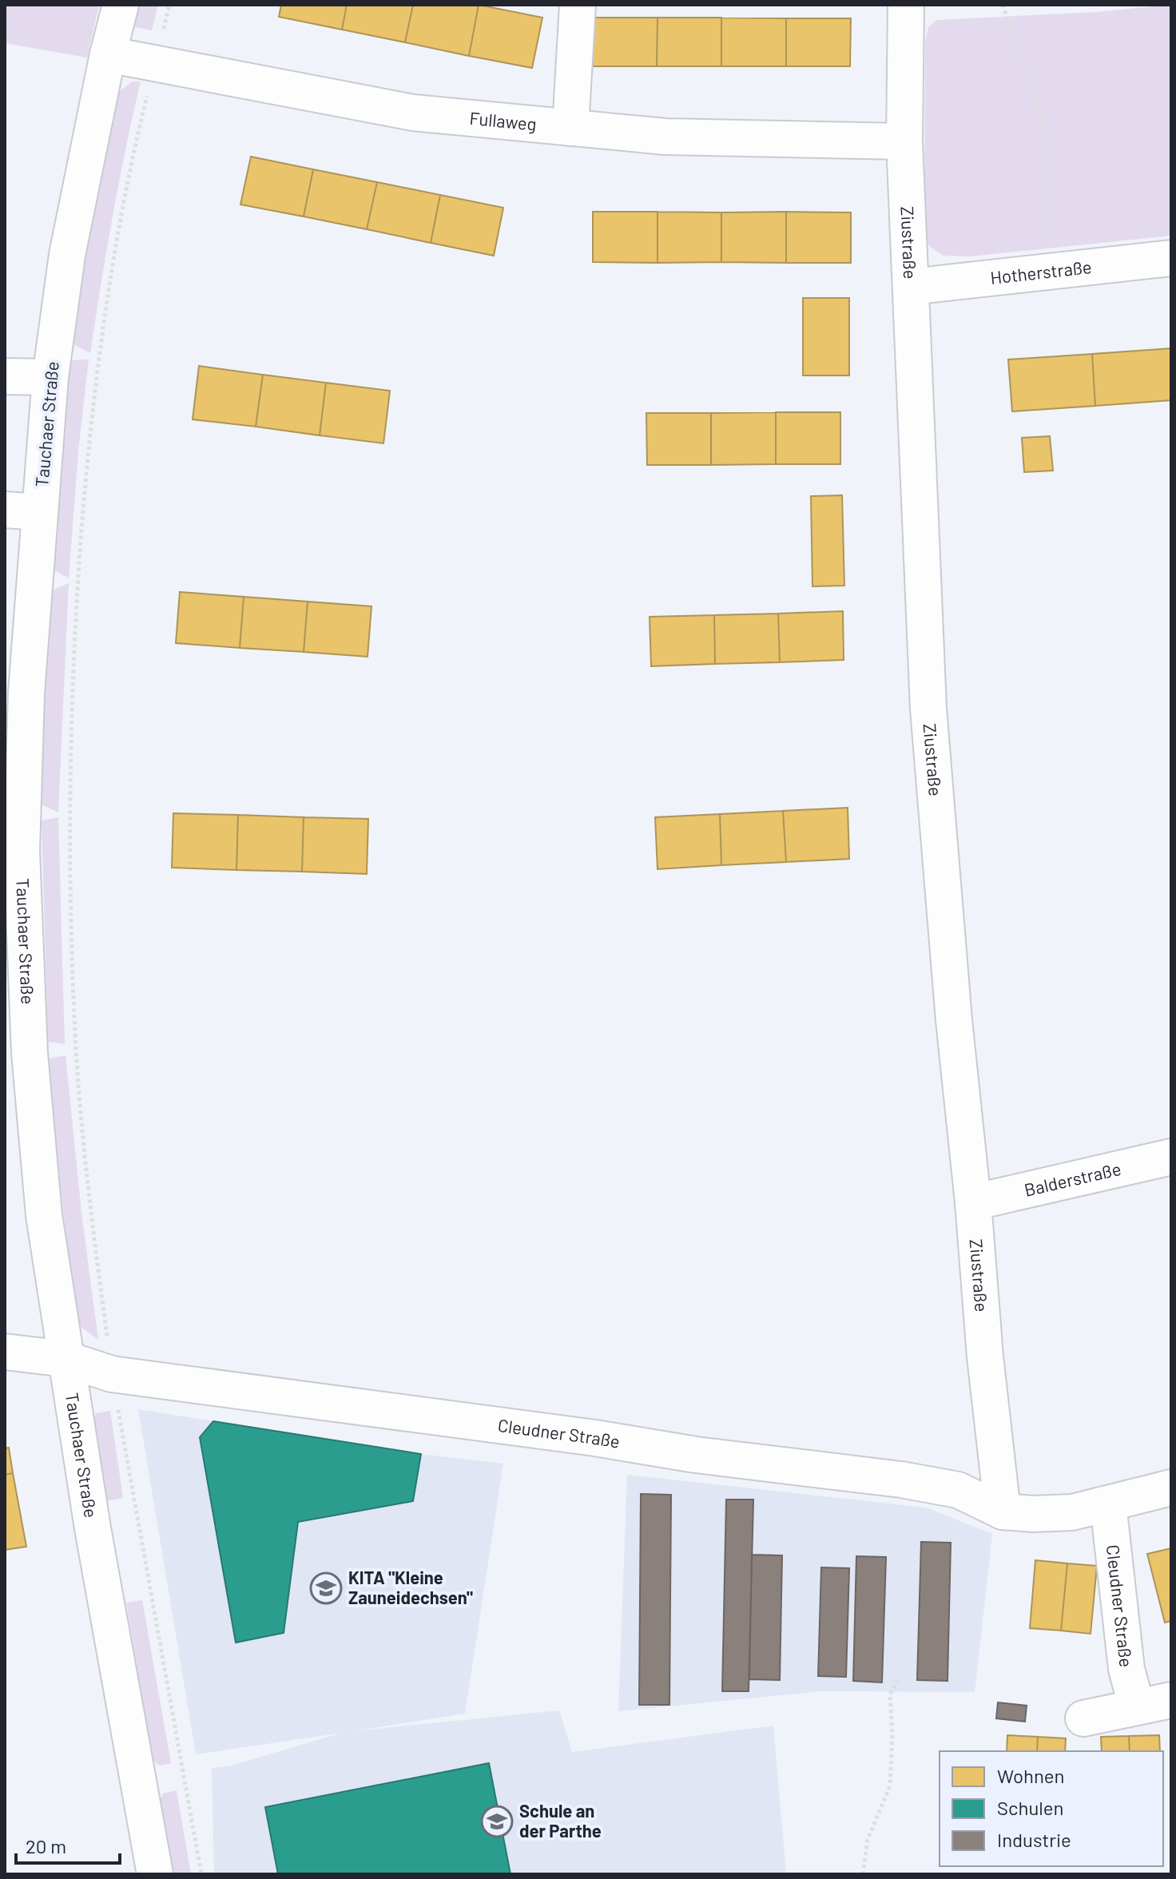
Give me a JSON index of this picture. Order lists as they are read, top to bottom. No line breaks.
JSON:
{"streets":{"street":["Fullaweg","Ziustraße","Hotherstraße","Tauchaer Straße","Balderstraße","Cleudner Straße"]},"crossings":[["Fullaweg","Ziustraße"],["Fullaweg","Tauchaer Straße"],["Ziustraße","Hotherstraße"],["Ziustraße","Balderstraße"],["Ziustraße","Cleudner Straße"],["Tauchaer Straße","Cleudner Straße"]],"places":{"school or university":["KITA \"Kleine Zauneidechsen\"","Schule an der Parthe"]},"legend":["Wohnen","Schulen","Industrie"],"scale_bar":"20 m"}
